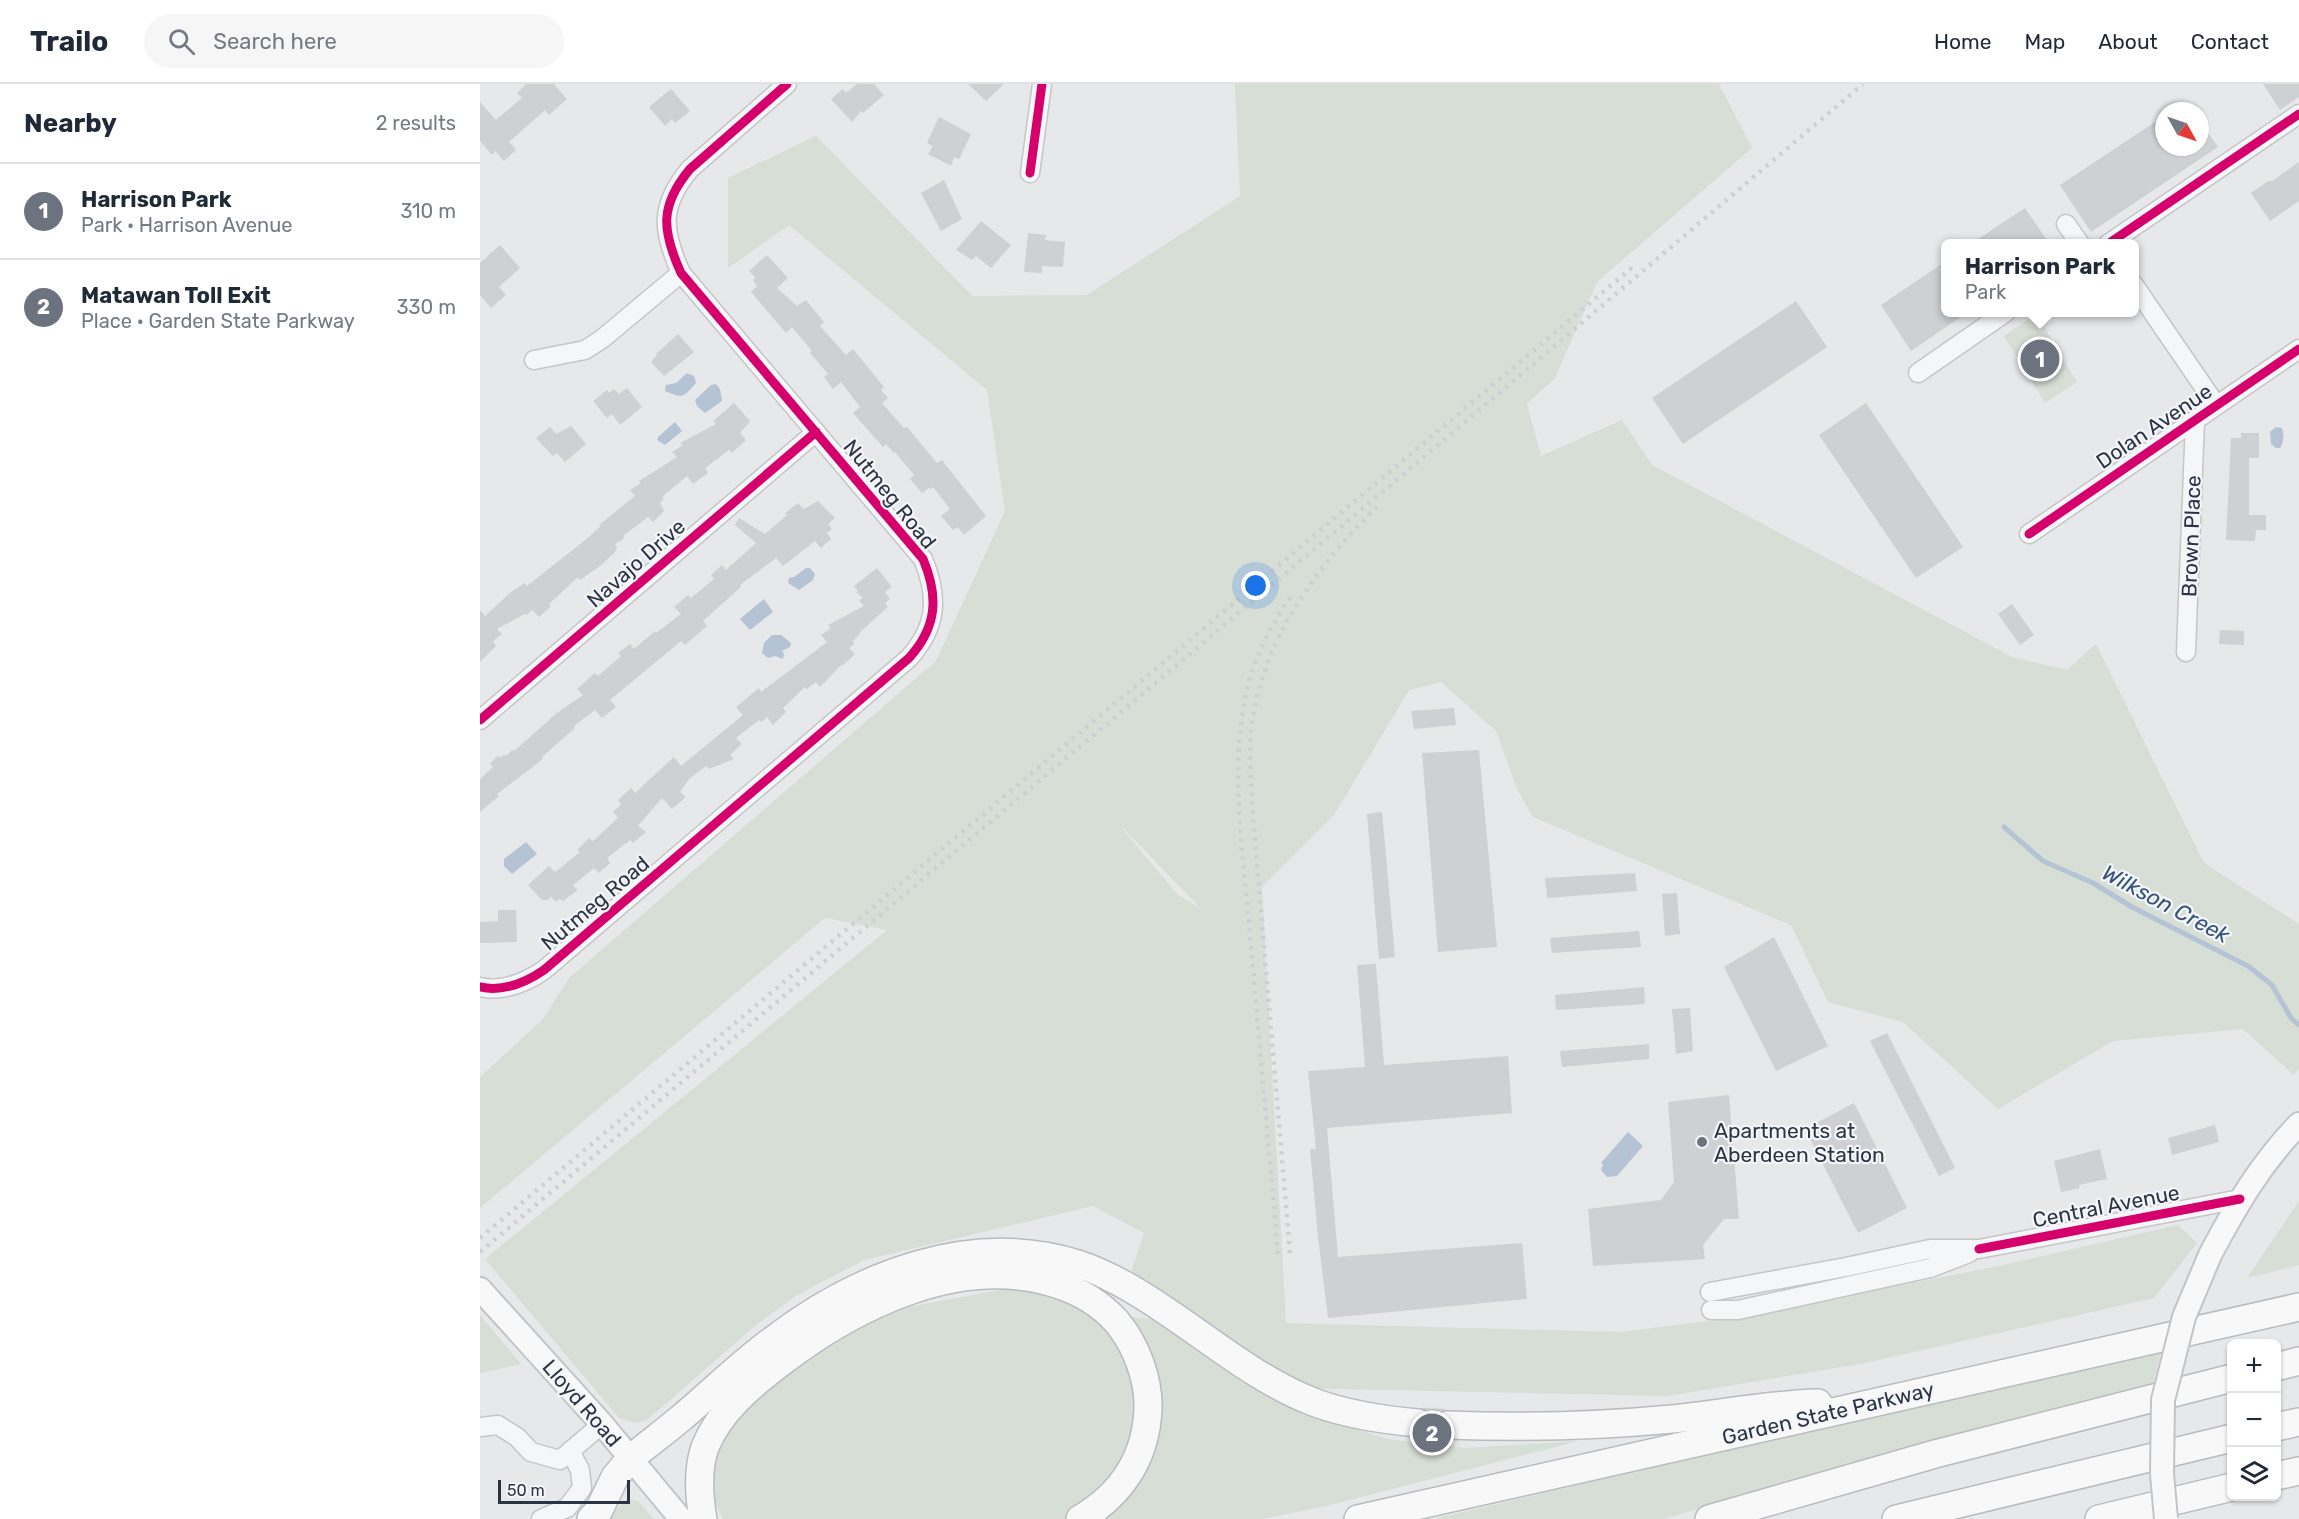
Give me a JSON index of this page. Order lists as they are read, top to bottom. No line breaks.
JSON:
{"streets":{"highway":["Garden State Parkway"],"main road":["Lloyd Road"],"street":["Dolan Avenue","Nutmeg Road","Brown Place","Navajo Drive","Central Avenue"]},"crossings":[["Dolan Avenue","Brown Place"],["Nutmeg Road","Navajo Drive"]],"water":["Wilkson Creek"],"places":["Apartments at Aberdeen Station"],"scale_bar":"50 m","north":"bottom right","page":{"header":"Trailo","search":"Search here","nav":["Home","Map","About","Contact"],"heading":["Nearby","2 results"],"list":[{"mark":"1","name":"Harrison Park","note":"Park · Harrison Avenue","value":"310 m"},{"mark":"2","name":"Matawan Toll Exit","note":"Place · Garden State Parkway","value":"330 m"}],"popup":["Harrison Park","Park"],"pins":["1","2"],"map_buttons":["+","−"],"scale":"50 m"}}
